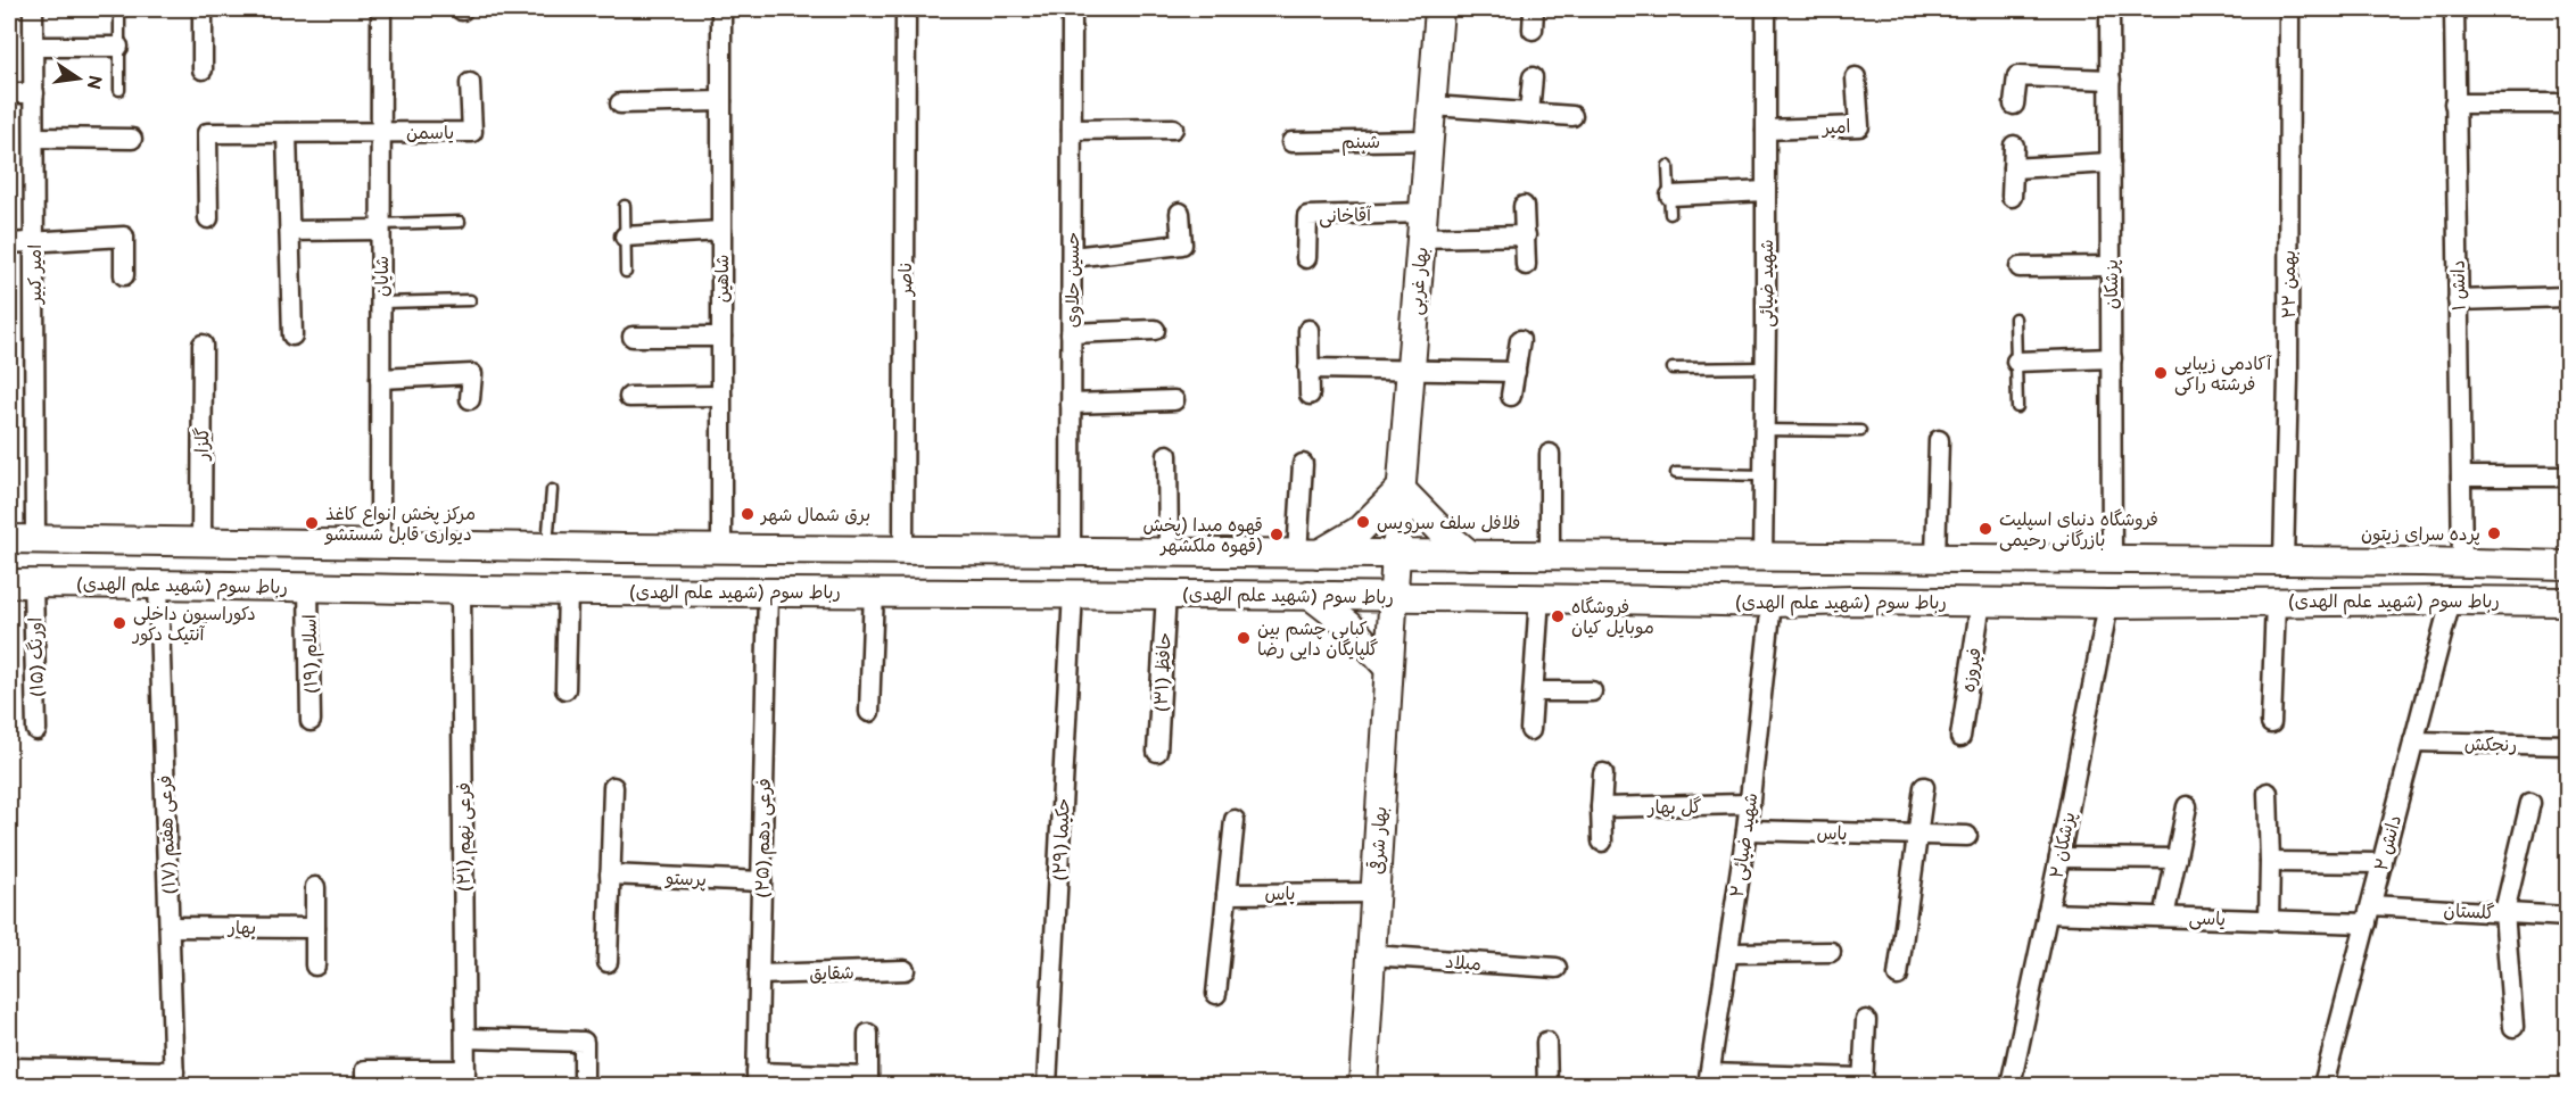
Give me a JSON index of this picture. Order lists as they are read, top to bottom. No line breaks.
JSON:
{"streets":{"main road":["بهار غربی","رباط سوم (شهید علم الهدی)","بهار شرقی"],"street":["امیر","یاسمن","شبنم","آقاخانی","امیر کبیر","شایان","شاهین","ناصر","حسین حلاوی","شهید ضیائی","پزشکان","۲۲ بهمن","دانش ۱","گلزار","اسلام (۱۹)","اورنگ (۱۵)","فیروزه","حافظ (۳۱)","رنجکش","گل بهار","یاس","فرعی هفتم (۱۷)","فرعی نهم (۲۱)","فرعی دهم (۲۵)","حکیما (۲۹)","دانش ۲","شهید ضیائی ۲","پزشکان ۲","پرستو","گلستان","یاسی","بهار","میلاد","شقایق"]},"crossings":[["امیر","شهید ضیائی"],["یاسمن","شایان"],["شبنم","بهار غربی"],["آقاخانی","بهار غربی"],["امیر کبیر","رباط سوم (شهید علم الهدی)"],["شایان","رباط سوم (شهید علم الهدی)"],["شاهین","رباط سوم (شهید علم الهدی)"],["ناصر","رباط سوم (شهید علم الهدی)"],["حسین حلاوی","رباط سوم (شهید علم الهدی)"],["بهار غربی","رباط سوم (شهید علم الهدی)"],["بهار غربی","بهار شرقی"],["شهید ضیائی","رباط سوم (شهید علم الهدی)"],["پزشکان","رباط سوم (شهید علم الهدی)"],["۲۲ بهمن","رباط سوم (شهید علم الهدی)"],["دانش ۱","رباط سوم (شهید علم الهدی)"],["گلزار","رباط سوم (شهید علم الهدی)"],["رباط سوم (شهید علم الهدی)","اسلام (۱۹)"],["رباط سوم (شهید علم الهدی)","اورنگ (۱۵)"],["رباط سوم (شهید علم الهدی)","فیروزه"],["رباط سوم (شهید علم الهدی)","حافظ (۳۱)"],["رباط سوم (شهید علم الهدی)","فرعی هفتم (۱۷)"],["رباط سوم (شهید علم الهدی)","فرعی نهم (۲۱)"],["رباط سوم (شهید علم الهدی)","فرعی دهم (۲۵)"],["رباط سوم (شهید علم الهدی)","حکیما (۲۹)"],["رباط سوم (شهید علم الهدی)","بهار شرقی"],["رباط سوم (شهید علم الهدی)","دانش ۲"],["رباط سوم (شهید علم الهدی)","شهید ضیائی ۲"],["رباط سوم (شهید علم الهدی)","پزشکان ۲"],["رنجکش","دانش ۲"],["گل بهار","شهید ضیائی ۲"],["یاس","بهار شرقی"],["یاس","شهید ضیائی ۲"],["فرعی هفتم (۱۷)","بهار"],["فرعی دهم (۲۵)","پرستو"],["فرعی دهم (۲۵)","شقایق"],["بهار شرقی","میلاد"],["دانش ۲","گلستان"],["دانش ۲","یاسی"],["پزشکان ۲","یاسی"],["گلستان","یاسی"]],"places":["آکادمی زیبایی فرشته راکی","برق شمال شهر","فلافل سلف سرویس","مرکز پخش انواع کاغذ دیواری قابل شستشو","فروشگاه دنیای اسپلیت بازرگانی رحیمی","پرده سرای زیتون","قهوه مبدا (پخش قهوه ملکشهر)","فروشگاه موبایل کیان","دکوراسیون داخلی آنتیک دکور","کبابی چشم بین گلپایگان دایی رضا"],"north":"right"}
